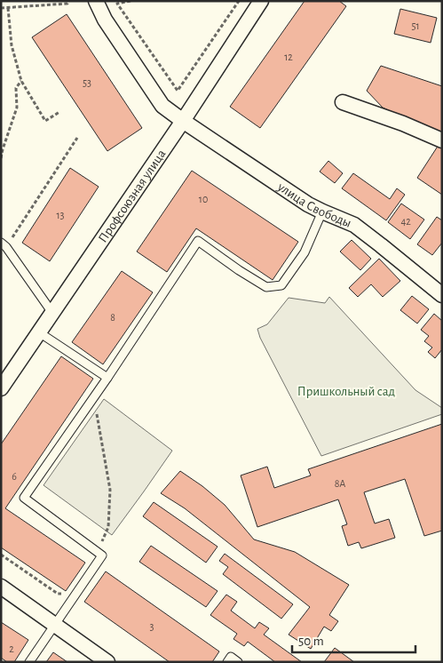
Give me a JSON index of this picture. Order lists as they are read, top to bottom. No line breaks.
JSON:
{"streets":{"street":["Профсоюзная улица","улица Свободы"]},"crossings":[["Профсоюзная улица","улица Свободы"]],"parks":["Пришкольный сад"],"house_numbers":["51","12","53","10","13","42","8","6","8А","3","2"],"scale_bar":"50 m"}
